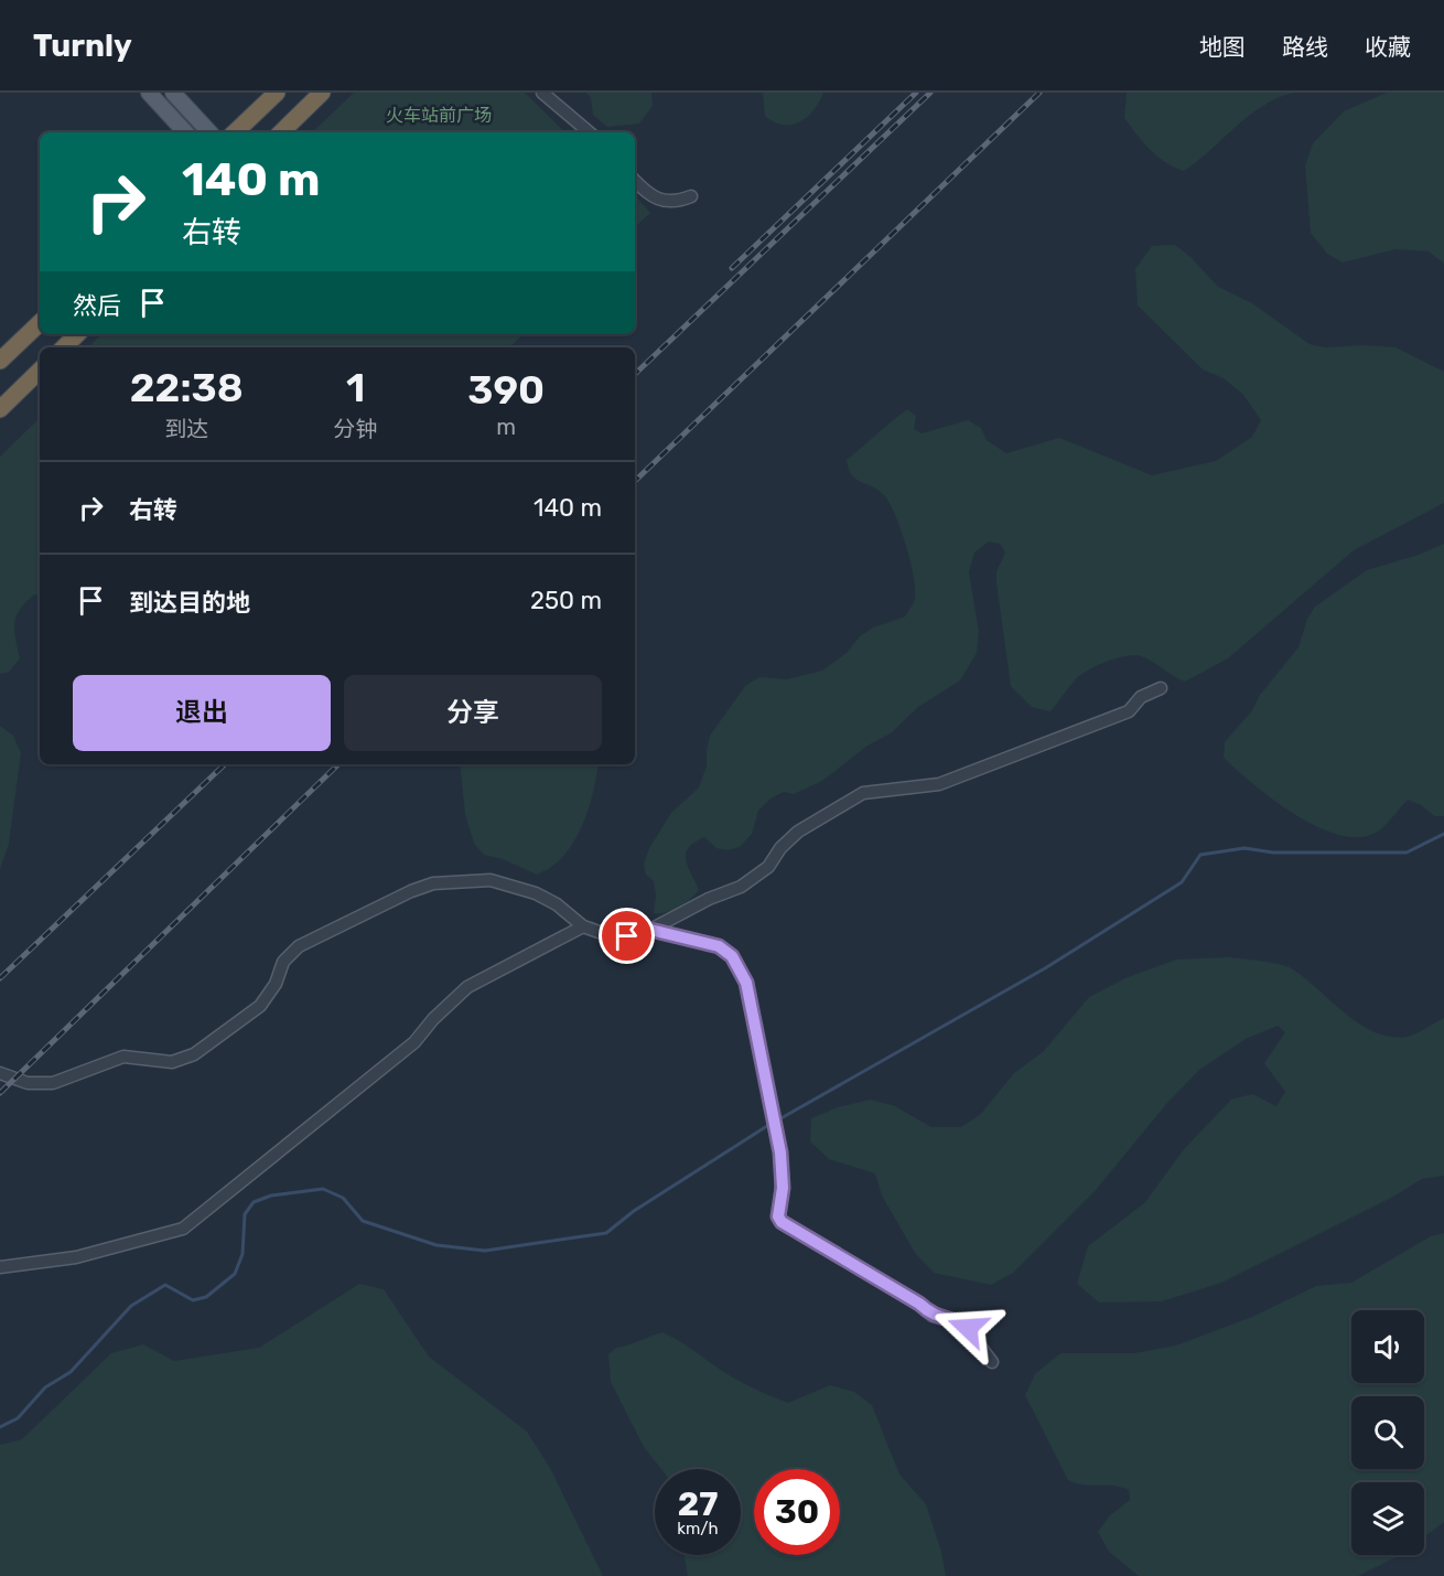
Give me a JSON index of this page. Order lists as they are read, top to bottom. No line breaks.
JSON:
{"parks":["火车站前广场"],"page":{"header":"Turnly","nav":["地图","路线","收藏"],"turn":["140 m","右转"],"then":"然后","eta":["22:38","到达","1","分钟","390","m"],"list":[{"name":"右转","value":"140 m"},{"name":"到达目的地","value":"250 m"}],"buttons":["退出","分享"],"speed":"27 km/h","limit":"30"}}
